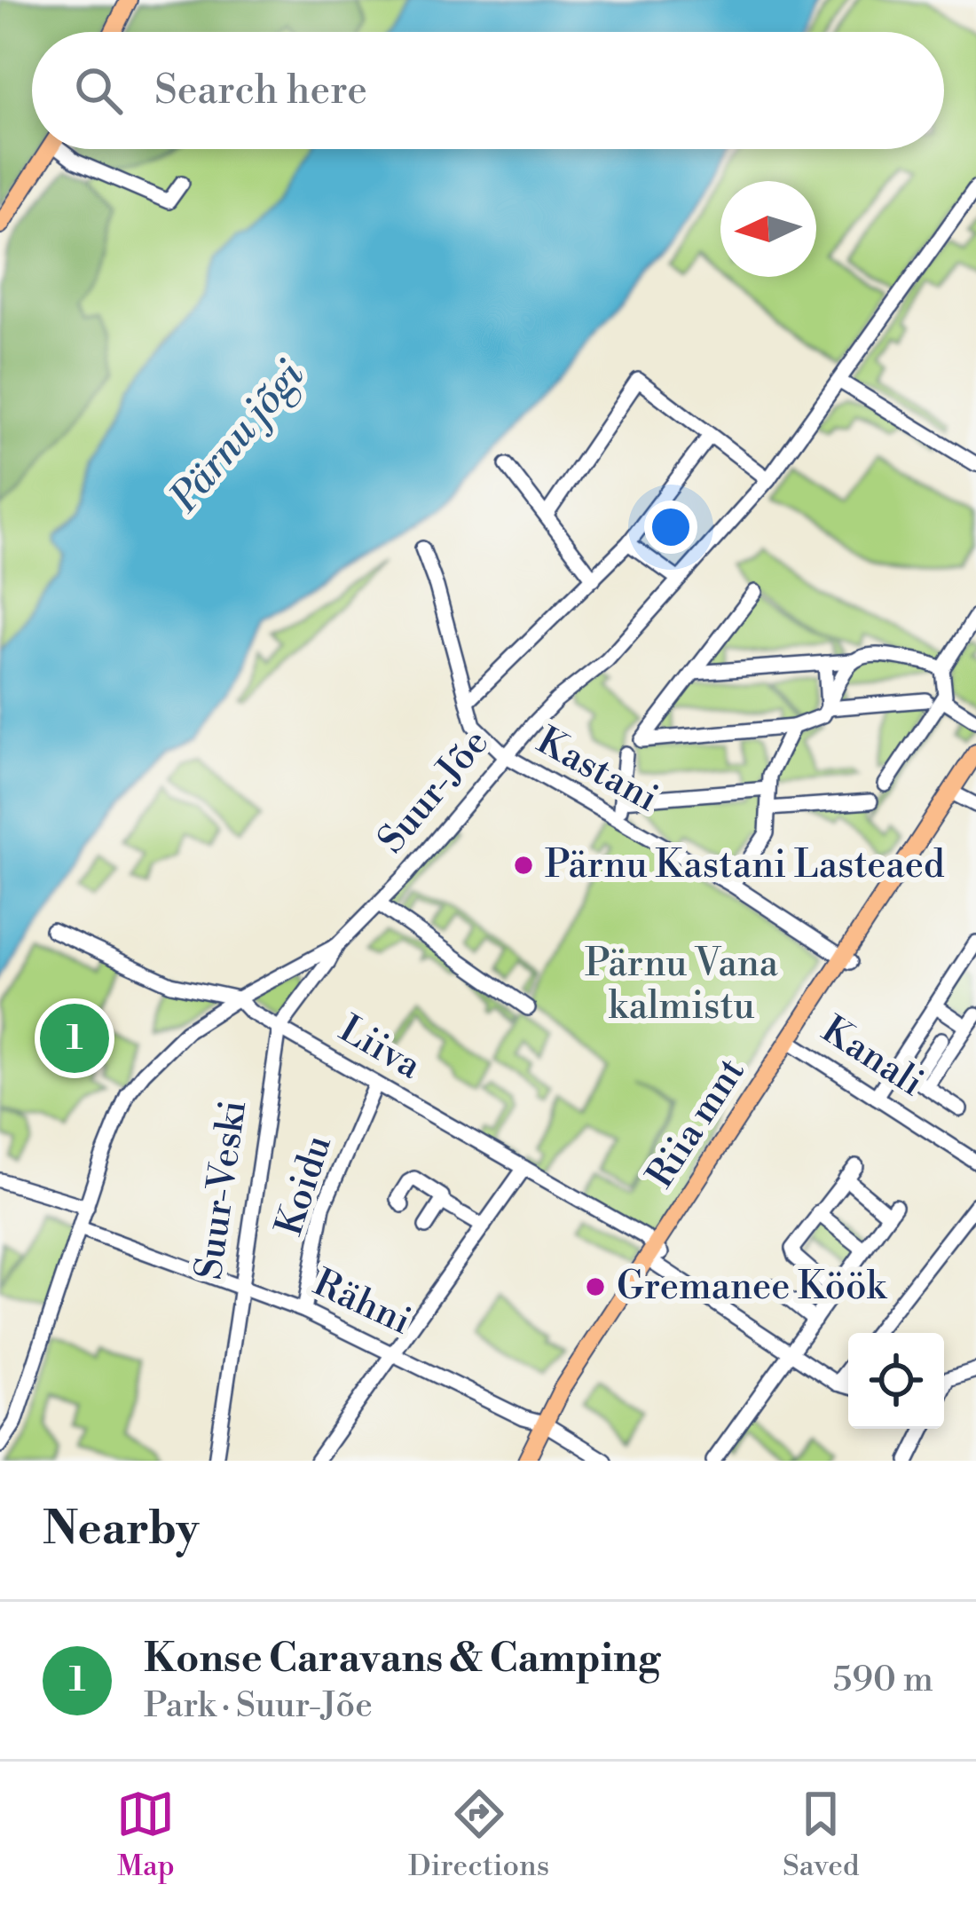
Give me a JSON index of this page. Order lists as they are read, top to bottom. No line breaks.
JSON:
{"streets":{"main road":["Riia mnt"],"street":["Kastani","Suur-Jõe","Liiva","Kanali","Koidu","Suur-Veski","Rähni"]},"crossings":[["Kastani","Suur-Jõe"],["Kastani","Riia mnt"],["Suur-Jõe","Liiva"],["Suur-Jõe","Suur-Veski"],["Suur-Jõe","Rähni"],["Liiva","Riia mnt"],["Liiva","Koidu"],["Liiva","Suur-Veski"],["Kanali","Riia mnt"],["Riia mnt","Rähni"],["Koidu","Rähni"],["Suur-Veski","Rähni"]],"water":["Pärnu jõgi"],"parks":["Pärnu Vana kalmistu"],"places":["Pärnu Kastani Lasteaed","Gremanee Köök"],"north":"left","page":{"search":"Search here","pins":"1","heading":"Nearby","list":[{"mark":"1","name":"Konse Caravans & Camping","note":"Park · Suur-Jõe","value":"590 m"}],"nav":["Map","Directions","Saved"]}}
